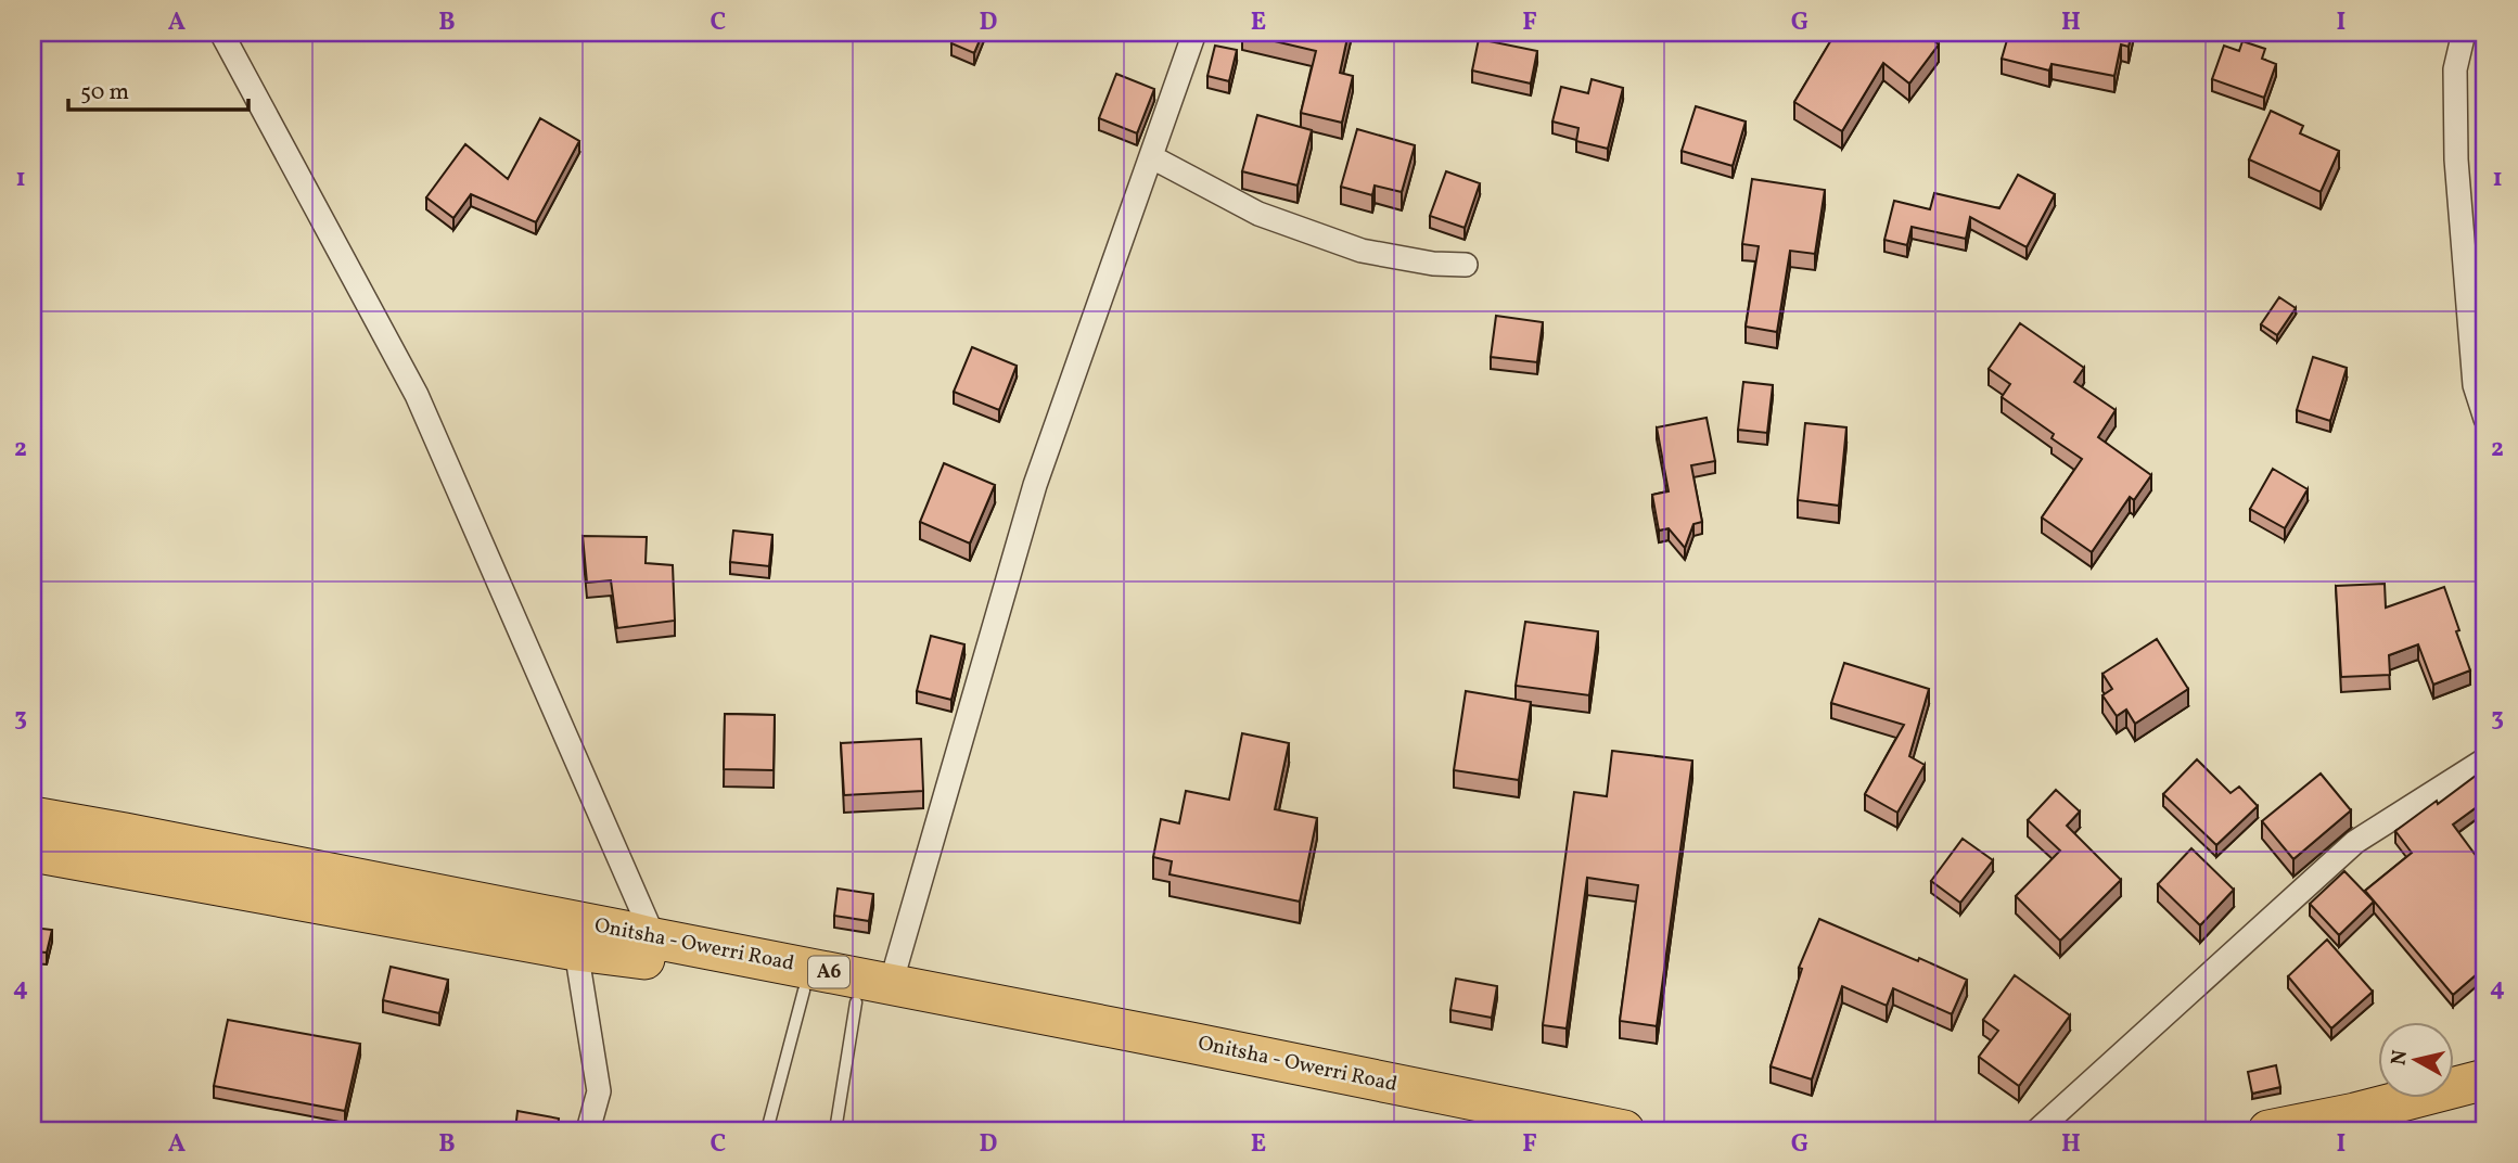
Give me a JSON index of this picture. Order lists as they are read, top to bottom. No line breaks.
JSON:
{"streets":{"highway":["Onitsha - Owerri Road","A6"]},"scale_bar":"50 m","north":"left","grid":{"columns":["A","B","C","D","E","F","G","H","I"],"rows":["1","2","3","4"]}}
